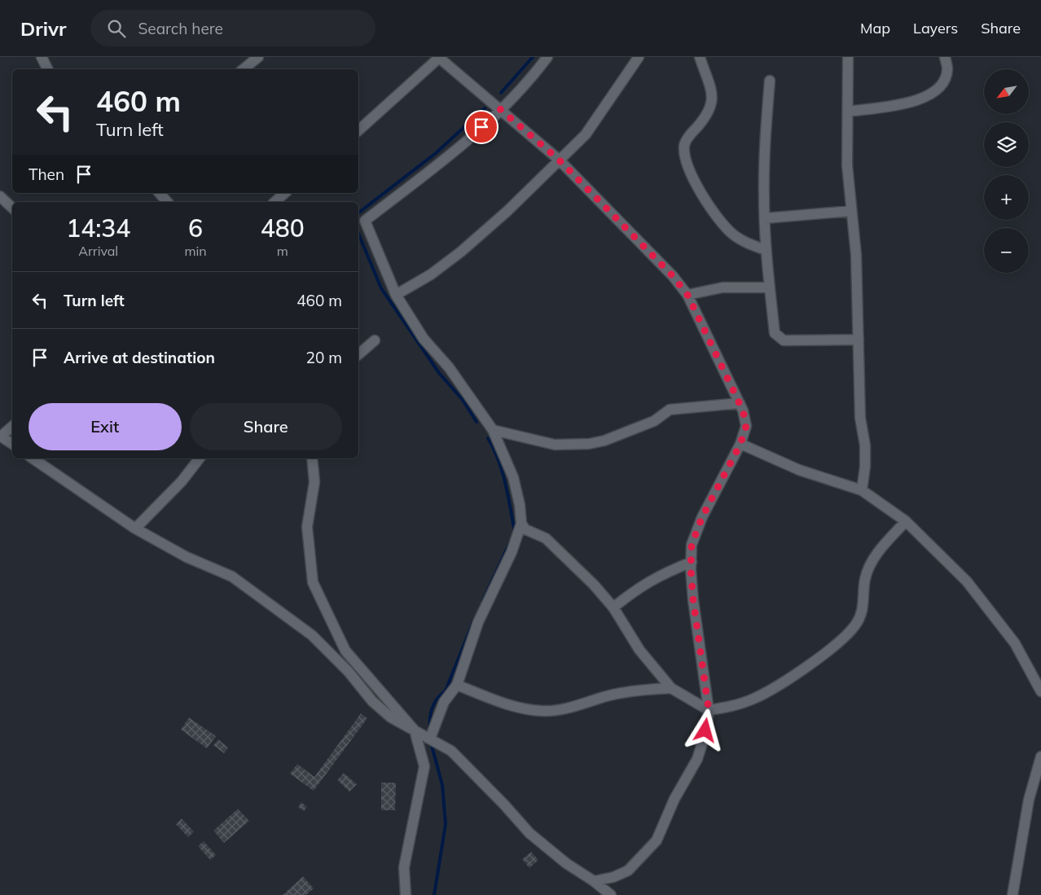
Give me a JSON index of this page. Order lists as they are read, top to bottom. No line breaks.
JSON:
{"north":"bottom left","page":{"header":"Drivr","search":"Search here","nav":["Map","Layers","Share"],"map_buttons":["+","−"],"turn":["460 m","Turn left"],"then":"Then","eta":["14:34","Arrival","6","min","480","m"],"list":[{"name":"Turn left","value":"460 m"},{"name":"Arrive at destination","value":"20 m"}],"buttons":["Exit","Share"]}}
